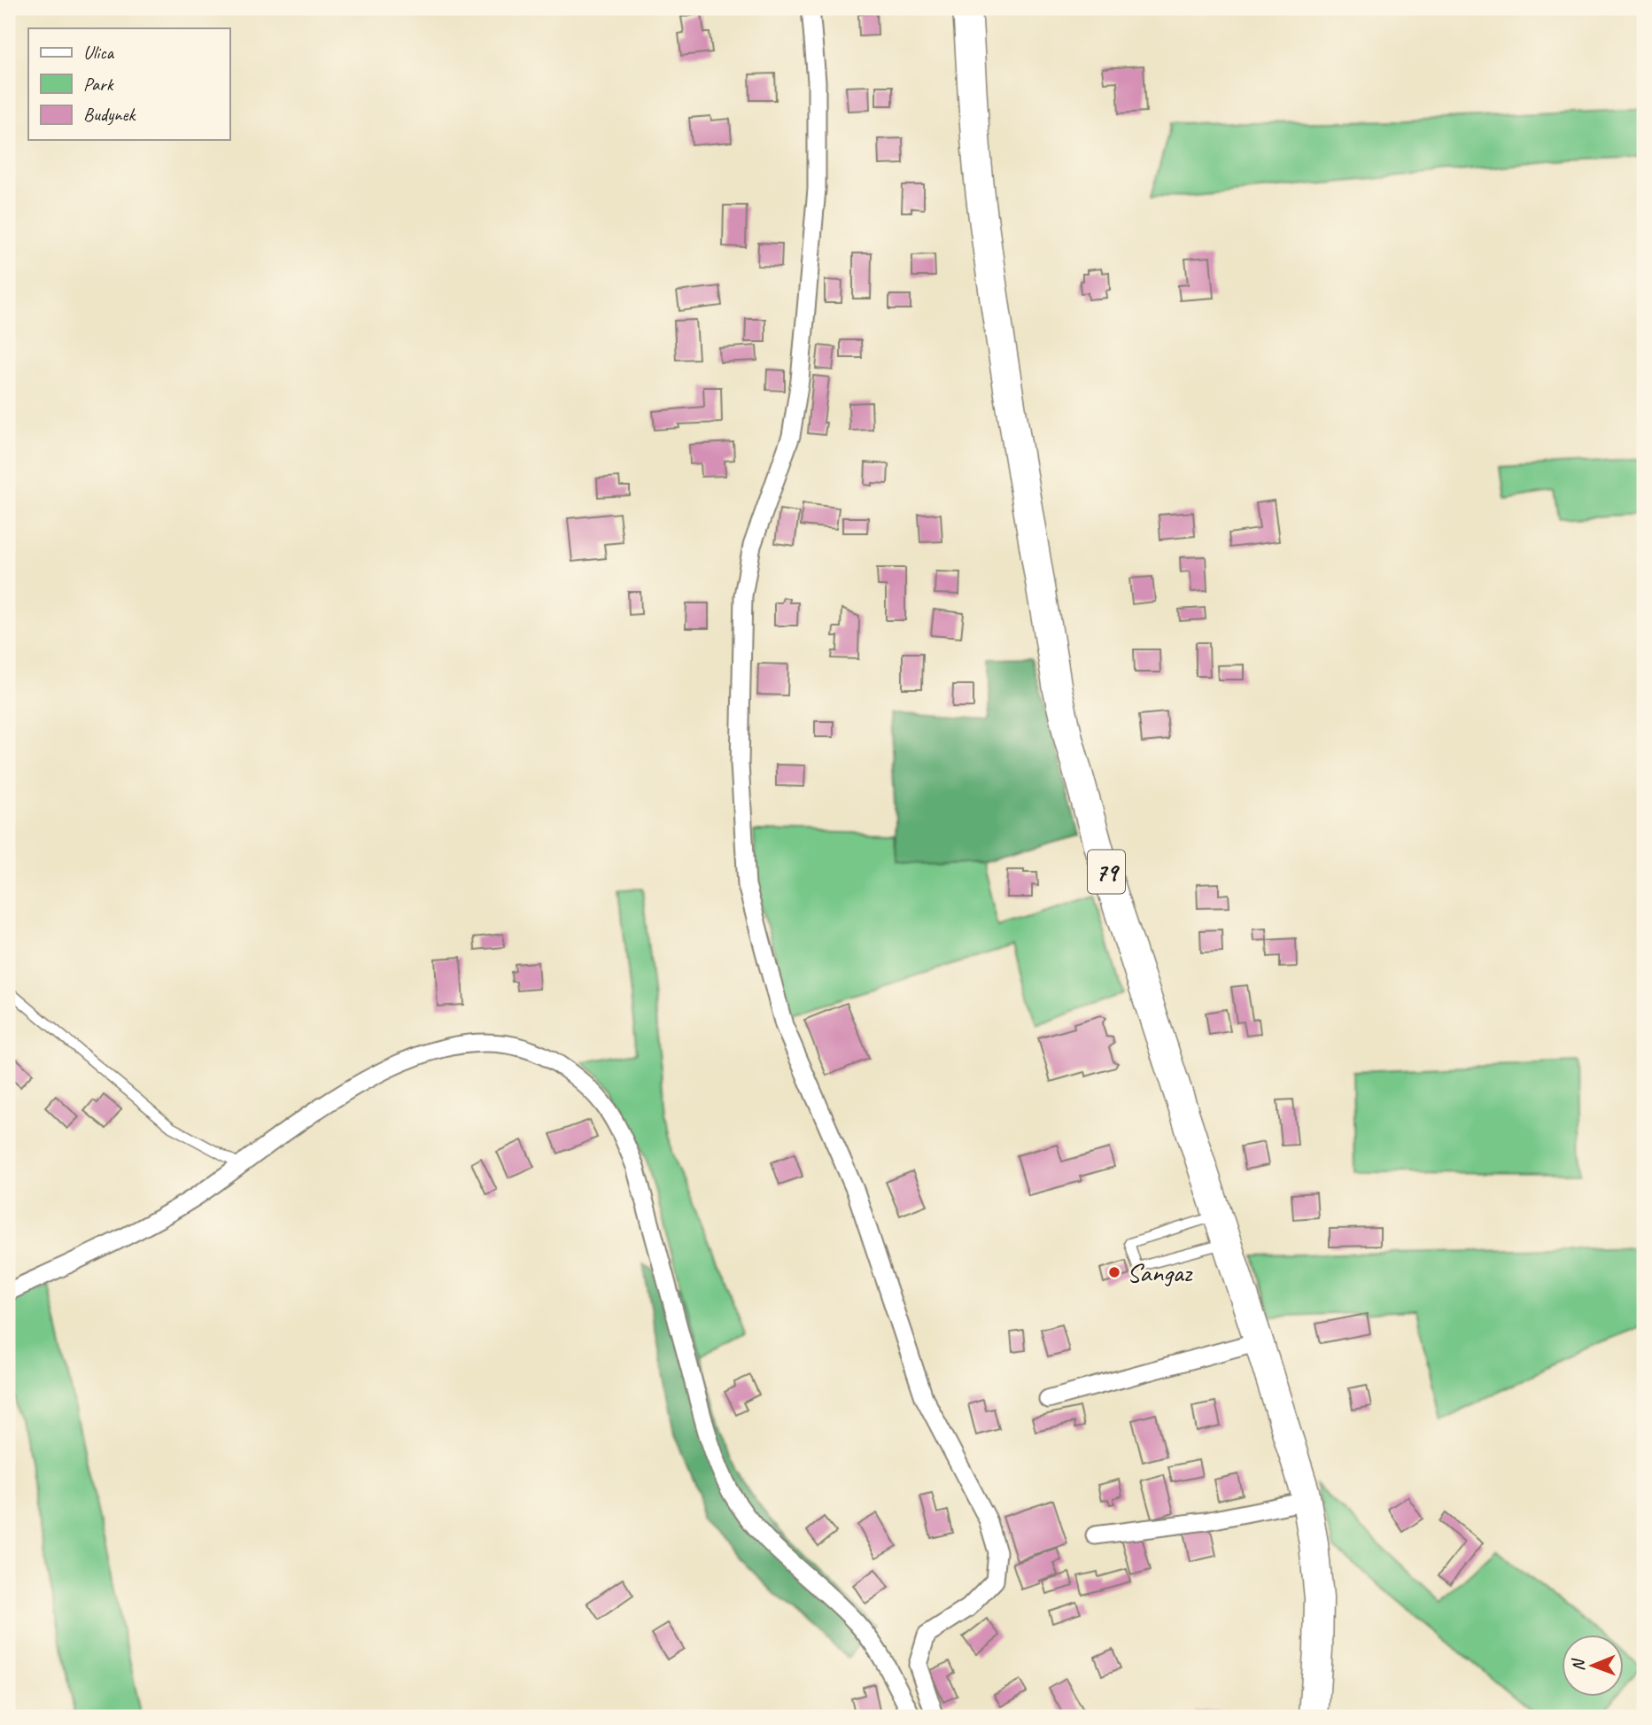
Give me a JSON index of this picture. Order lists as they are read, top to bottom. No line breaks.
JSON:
{"streets":{"main road":["79"]},"places":["Sangaz"],"legend":["Ulica","Park","Budynek"],"north":"left"}
